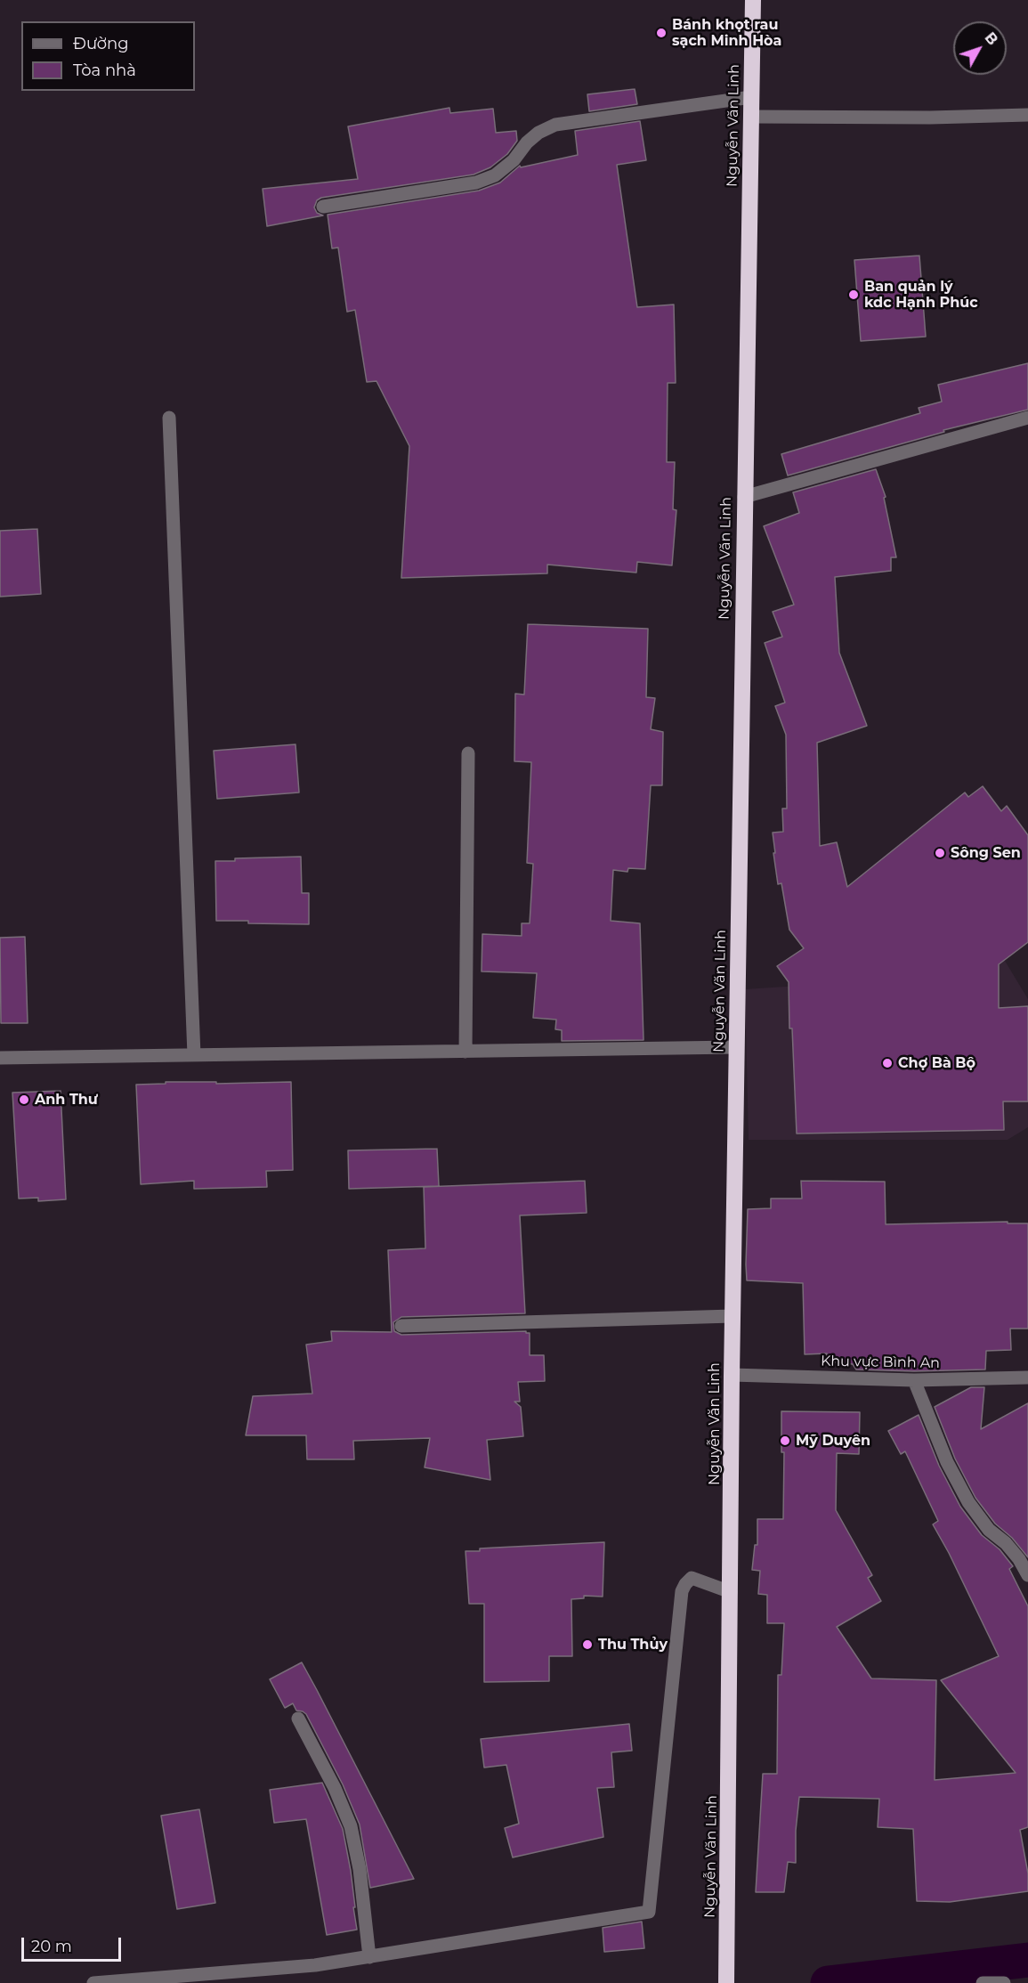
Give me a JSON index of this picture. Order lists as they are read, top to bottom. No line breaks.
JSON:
{"streets":{"highway":["Nguyễn Văn Linh"],"street":["Khu vực Bình An"]},"crossings":[["Nguyễn Văn Linh","Khu vực Bình An"]],"places":["Bánh khọt rau sạch Minh Hòa","Ban quản lý kdc Hạnh Phúc","Sông Sen","Chợ Bà Bộ","Anh Thư","Mỹ Duyên","Thu Thủy"],"legend":["Đường","Tòa nhà"],"scale_bar":"20 m","north":"top right"}
